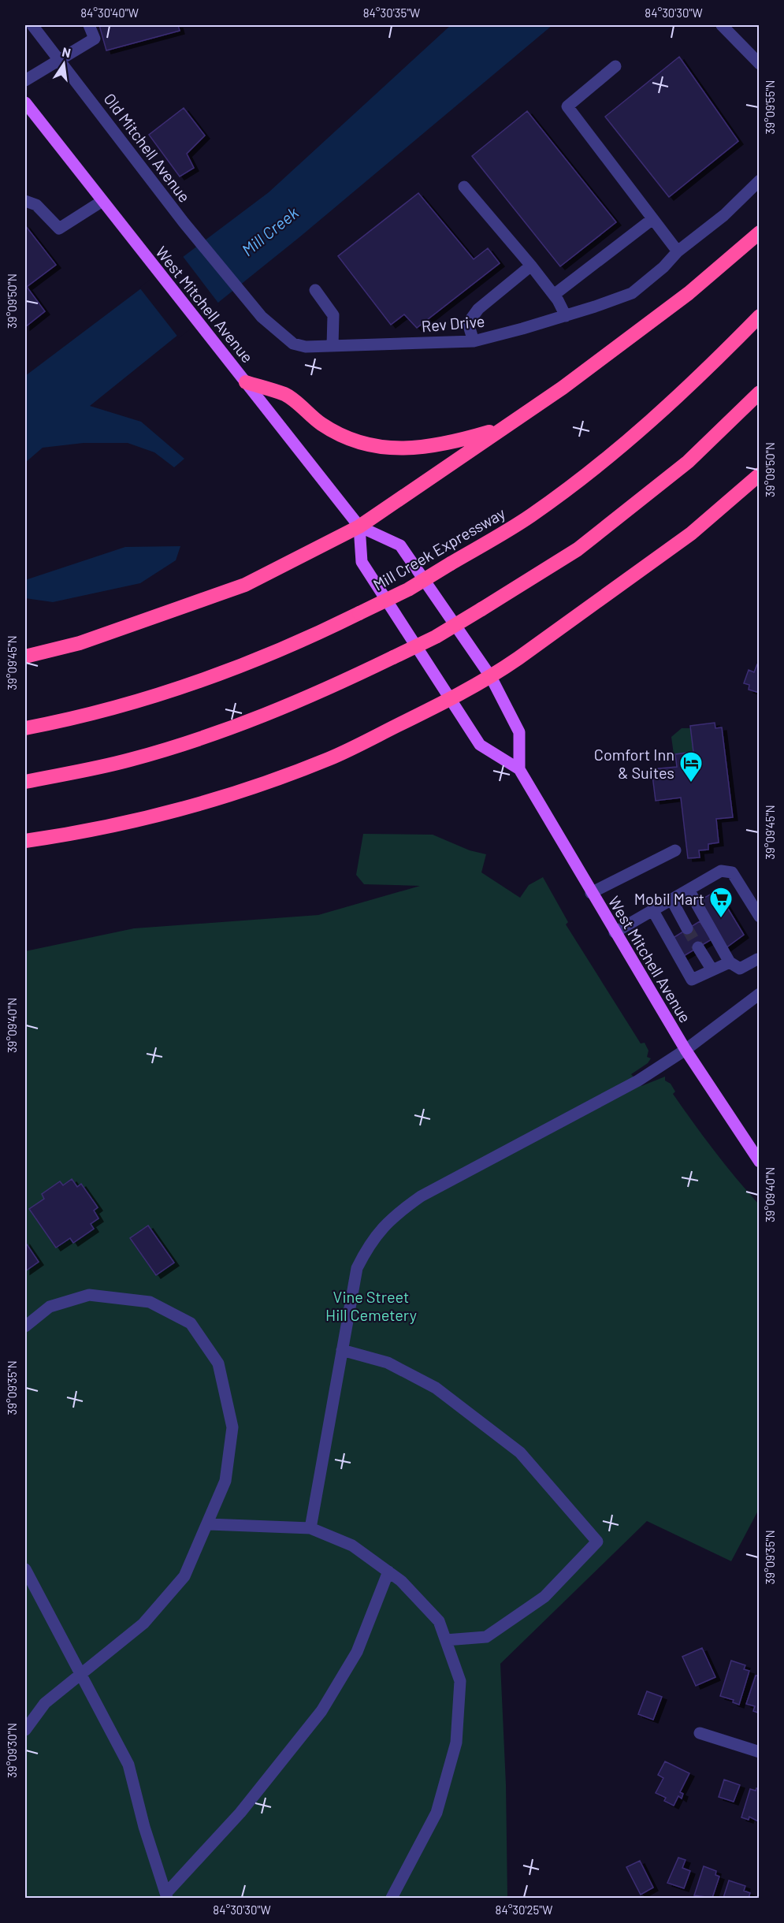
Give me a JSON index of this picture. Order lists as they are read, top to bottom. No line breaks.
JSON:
{"streets":{"highway":["Mill Creek Expressway"],"main road":["West Mitchell Avenue"],"street":["Old Mitchell Avenue","Rev Drive"]},"crossings":[["Old Mitchell Avenue","Rev Drive"]],"water":["Mill Creek"],"parks":["Vine Street Hill Cemetery"],"places":{"hotel":["Comfort Inn & Suites"],"supermarket":["Mobil Mart"]},"north":"top","coordinates":["84°30'40\"W","84°30'35\"W","84°30'30\"W","39°09'55\"N","39°09'50\"N","39°09'45\"N","39°09'40\"N","39°09'35\"N","39°09'30\"N","84°30'25\"W"]}
